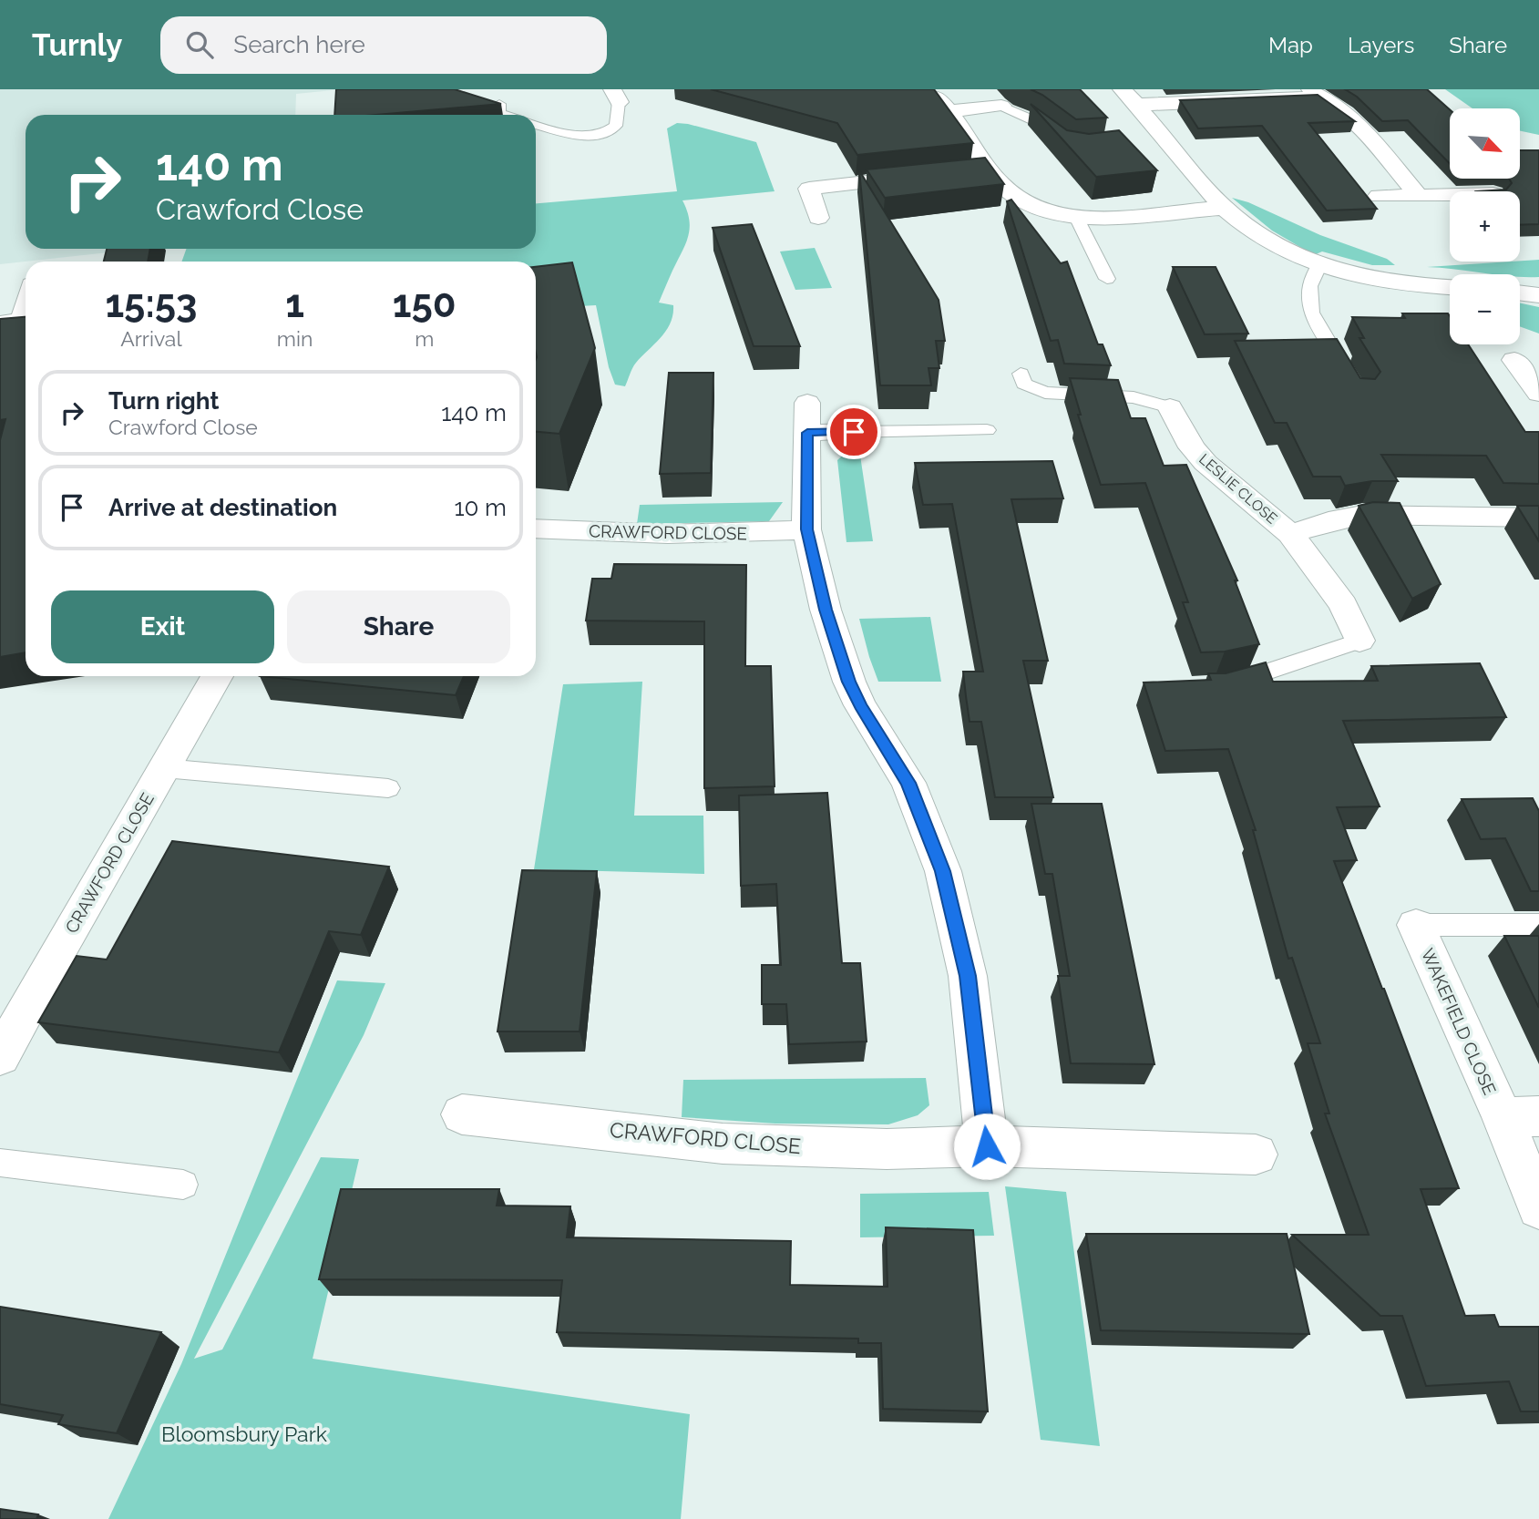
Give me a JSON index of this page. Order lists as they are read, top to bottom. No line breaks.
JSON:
{"streets":{"street":["LESLIE CLOSE","CRAWFORD CLOSE","WAKEFIELD CLOSE"]},"parks":["Bloomsbury Park"],"north":"bottom right","page":{"header":"Turnly","search":"Search here","nav":["Map","Layers","Share"],"map_buttons":["+","−"],"turn":["140 m","Crawford Close"],"eta":["15:53","Arrival","1","min","150","m"],"list":[{"name":"Turn right","note":"Crawford Close","value":"140 m"},{"name":"Arrive at destination","value":"10 m"}],"buttons":["Exit","Share"]}}
